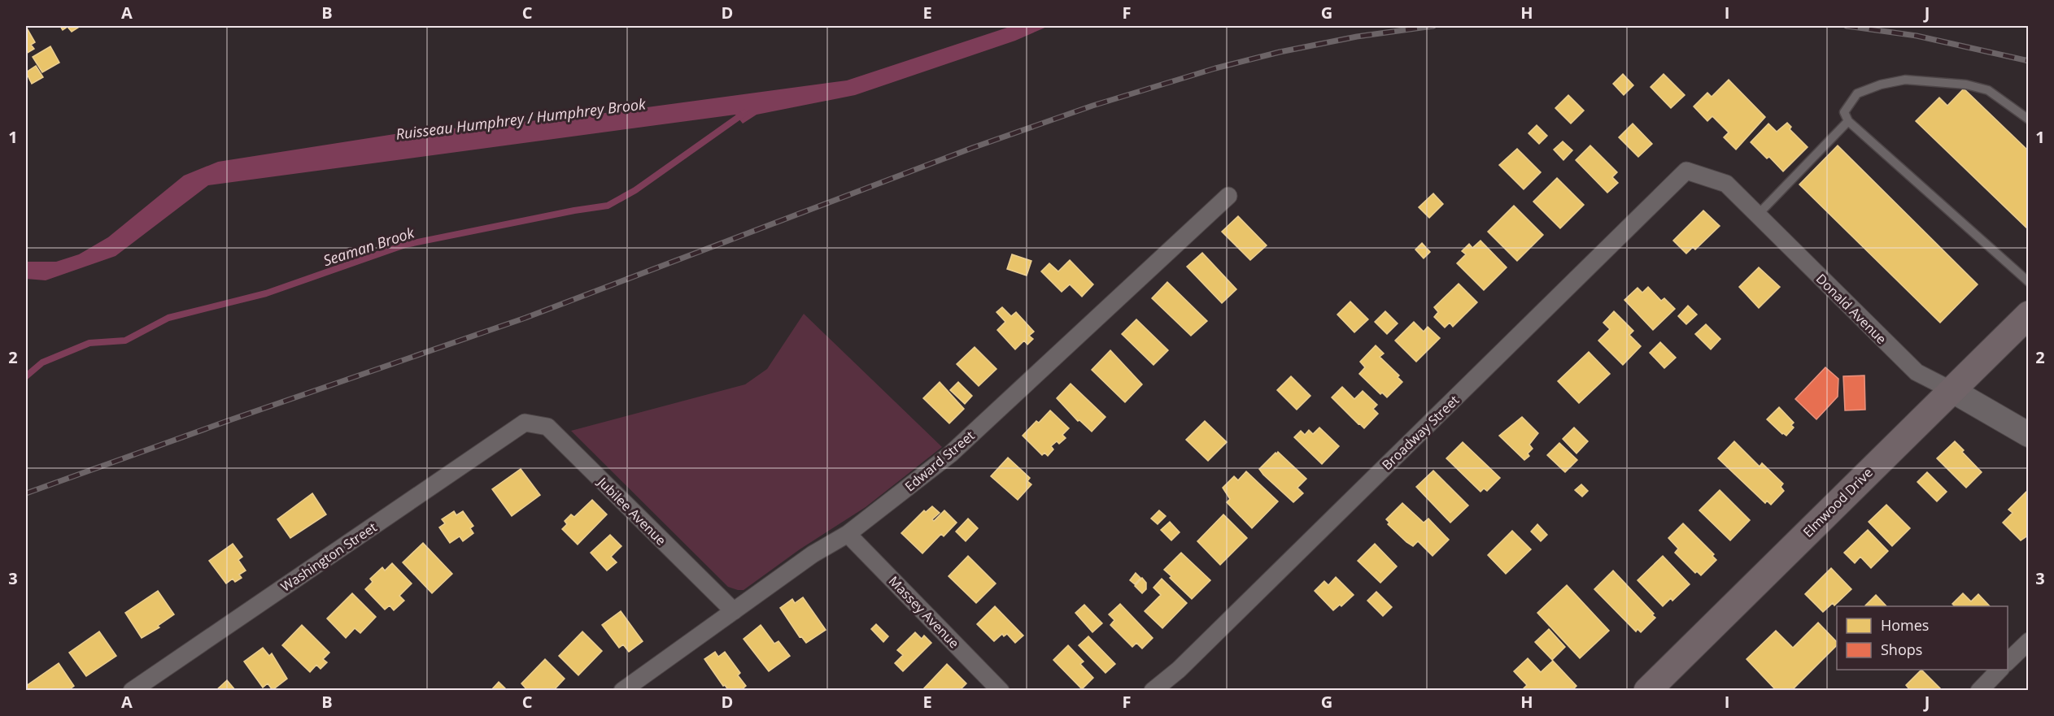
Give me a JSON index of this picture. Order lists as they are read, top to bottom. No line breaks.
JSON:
{"streets":{"main road":["Elmwood Drive"],"street":["Donald Avenue","Broadway Street","Edward Street","Jubilee Avenue","Washington Street","Massey Avenue"]},"crossings":[["Donald Avenue","Broadway Street"],["Donald Avenue","Elmwood Drive"],["Edward Street","Jubilee Avenue"],["Edward Street","Massey Avenue"],["Jubilee Avenue","Washington Street"]],"water":["Ruisseau Humphrey / Humphrey Brook","Seaman Brook"],"legend":["Homes","Shops"],"grid":{"columns":["A","B","C","D","E","F","G","H","I","J"],"rows":["1","2","3"]}}
